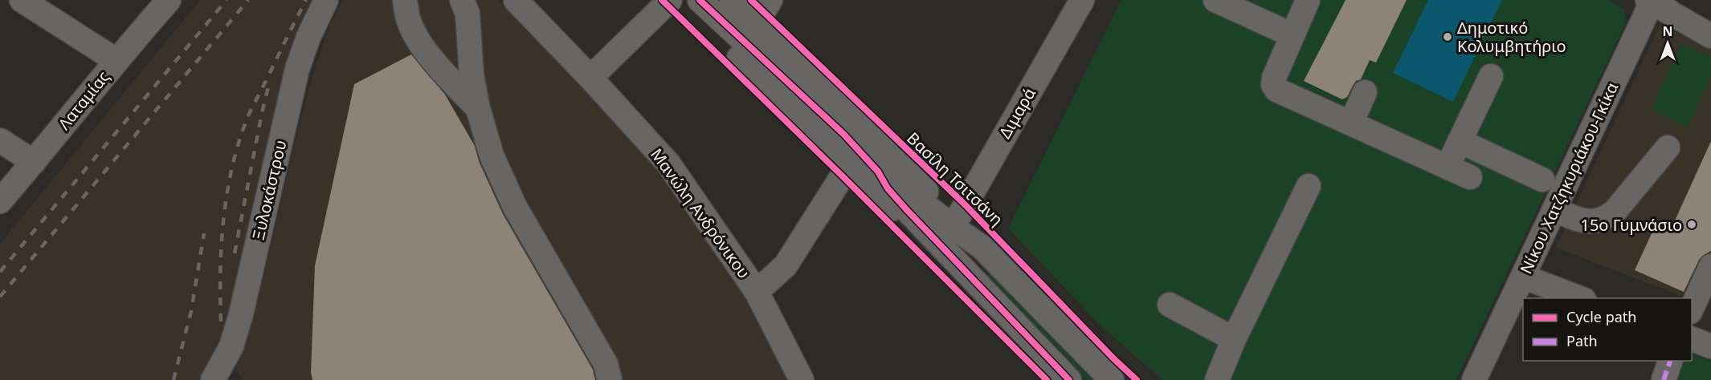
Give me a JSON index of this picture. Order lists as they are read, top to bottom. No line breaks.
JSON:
{"streets":{"street":["Λαταμίας","Διμαρά","Νίκου Χατζηκυριάκου-Γκίκα","Βασίλη Τσιτσάνη","Ξυλοκάστρου","Μανώλη Ανδρόνικου"]},"crossings":[["Διμαρά","Βασίλη Τσιτσάνη"]],"places":["Δημοτικό Κολυμβητήριο","15ο Γυμνάσιο"],"legend":["Cycle path","Path"],"north":"top"}
